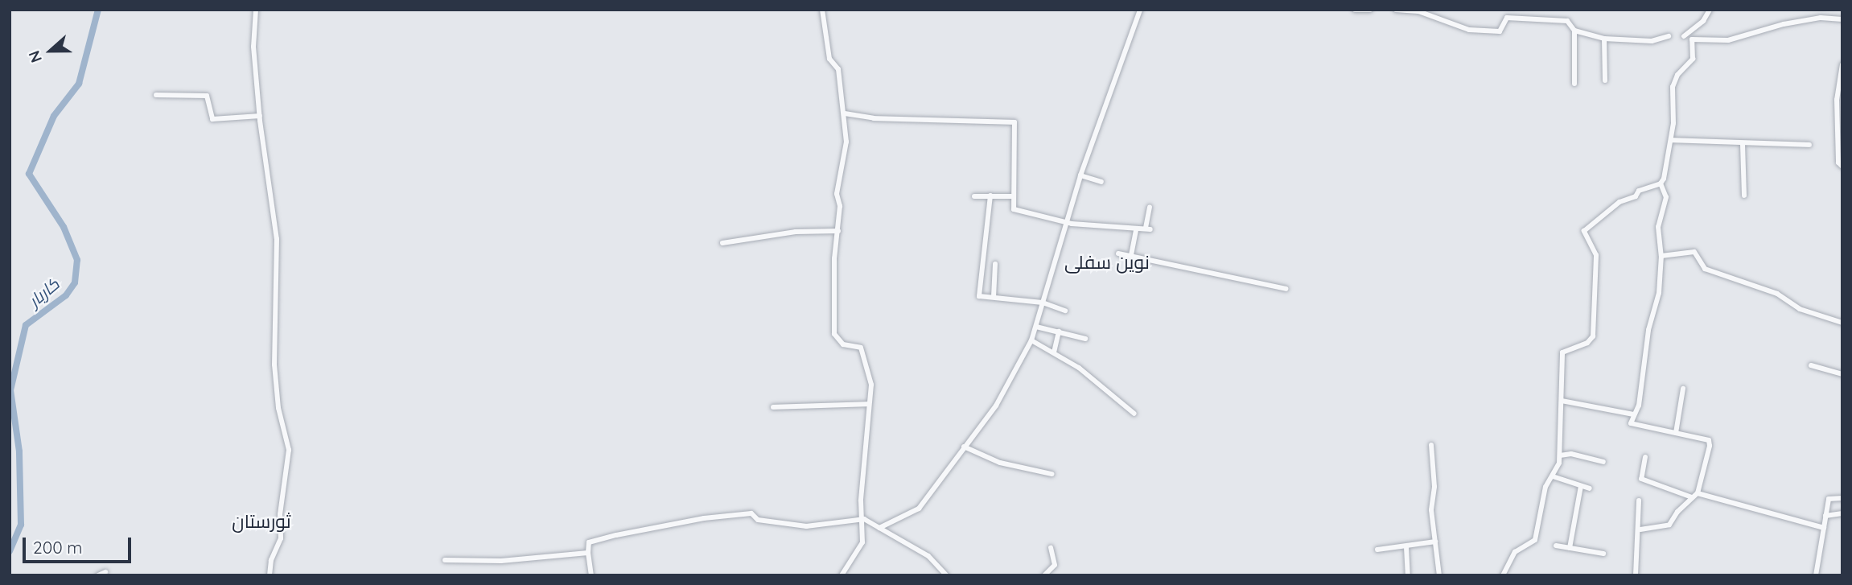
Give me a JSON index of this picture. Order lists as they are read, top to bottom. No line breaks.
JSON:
{"districts":["نوین سفلى","ثورستان"],"water":["کاربار"],"scale_bar":"200 m","north":"left"}
